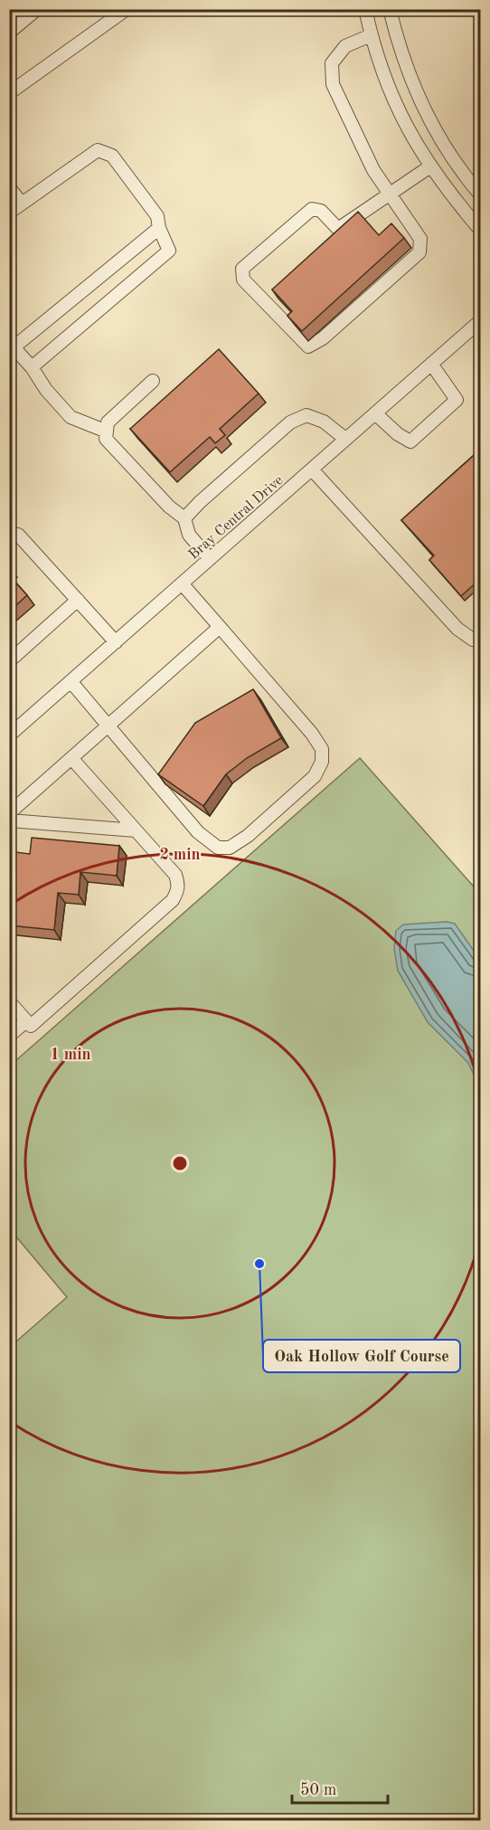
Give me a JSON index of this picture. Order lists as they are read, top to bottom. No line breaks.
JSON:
{"streets":{"street":["Bray Central Drive"]},"places":["Oak Hollow Golf Course"],"scale_bar":"50 m","rings":["2 min","1 min"]}
